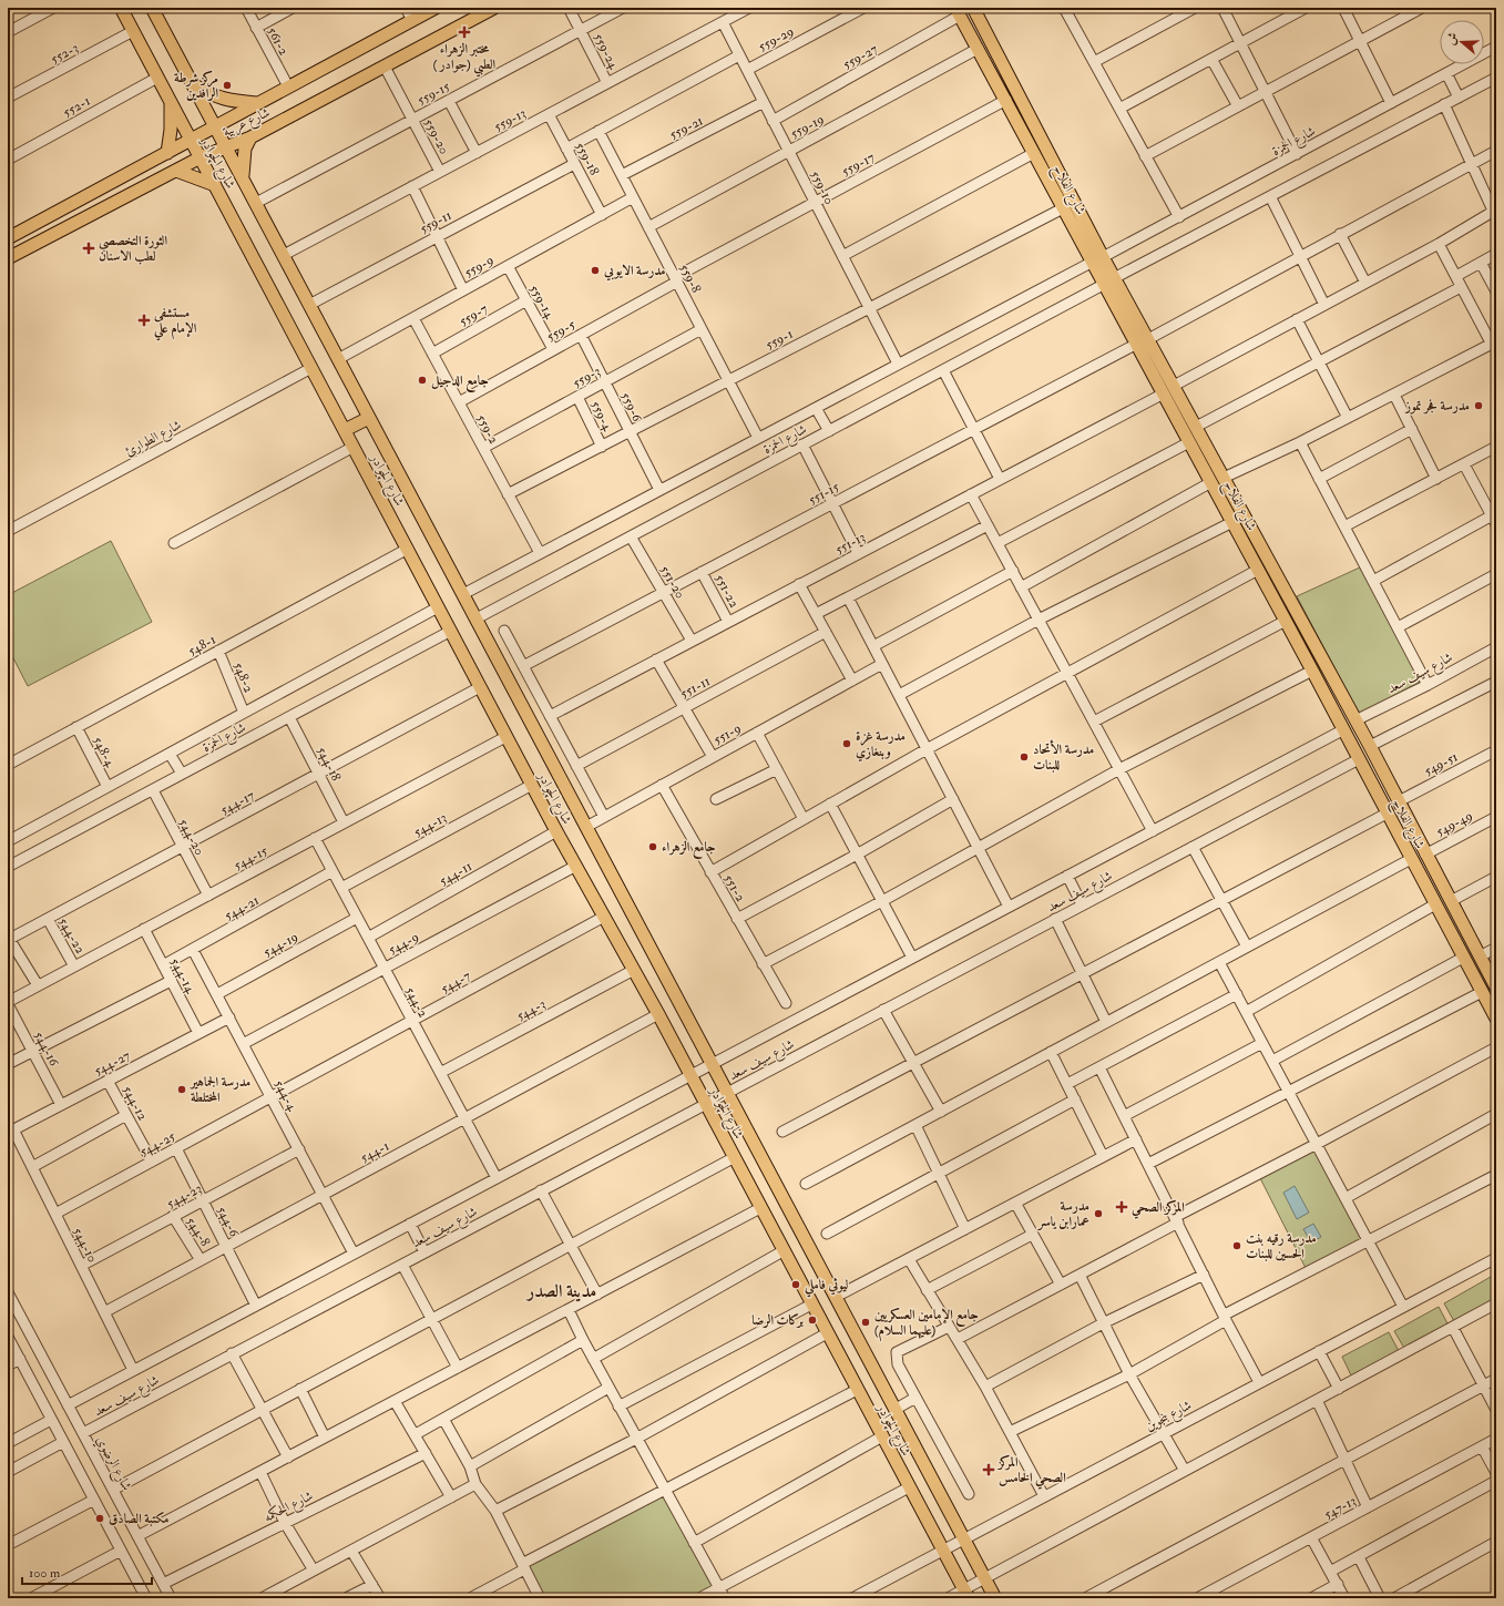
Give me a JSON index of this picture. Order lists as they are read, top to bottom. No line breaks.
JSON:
{"streets":{"main road":["شارع عربية","شارع الچوادر","شارع الفلاح"],"street":["559-29","561-2","559-24","552-3","559-27","559-15","552-1","559-13","559-19","559-21","559-20","شارع الحمزة","559-18","559-17","559-10","559-11","559-9","559-8","559-14","559-7","559-5","559-1","559-3","559-6","559-4","559-2","شارع الطوارئ","551-15","551-13","551-20","551-22","548-1","شارع سيف سعد","548-2","551-11","551-9","548-4","544-18","549-51","544-17","549-49","544-13","544-20","544-15","544-11","551-2","544-21","544-22","544-9","544-19","544-14","544-7","544-2","544-3","544-16","544-27","544-4","544-12","544-25","544-1","544-23","544-6","544-8","544-10","شارع بنجوين","شارع الرضوي","شارع الحكمه","547-13"]},"crossings":[["559-29","559-10"],["561-2","شارع عربية"],["559-24","559-15"],["559-24","559-13"],["552-3","شارع الچوادر"],["559-27","559-10"],["559-27","شارع الفلاح"],["559-15","559-20"],["559-15","شارع الچوادر"],["552-1","شارع الچوادر"],["559-13","559-20"],["559-13","559-18"],["559-13","شارع الچوادر"],["559-13","559-10"],["شارع عربية","559-20"],["شارع عربية","شارع الچوادر"],["559-19","559-10"],["559-19","شارع الفلاح"],["559-19","559-8"],["559-21","559-10"],["559-21","559-8"],["شارع الحمزة","شارع الچوادر"],["شارع الحمزة","559-10"],["شارع الحمزة","شارع الفلاح"],["شارع الحمزة","559-8"],["شارع الحمزة","559-6"],["شارع الحمزة","559-2"],["شارع الحمزة","551-20"],["شارع الحمزة","548-2"],["شارع الحمزة","548-4"],["شارع الحمزة","544-18"],["شارع الحمزة","544-20"],["559-18","559-11"],["559-18","559-9"],["شارع الچوادر","559-11"],["شارع الچوادر","559-9"],["شارع الچوادر","شارع الطوارئ"],["شارع الچوادر","548-1"],["شارع الچوادر","شارع سيف سعد"],["شارع الچوادر","551-9"],["شارع الچوادر","544-17"],["شارع الچوادر","544-13"],["شارع الچوادر","544-15"],["شارع الچوادر","544-11"],["شارع الچوادر","544-9"],["شارع الچوادر","544-7"],["شارع الچوادر","544-3"],["شارع الچوادر","544-1"],["شارع الچوادر","شارع بنجوين"],["559-17","559-10"],["559-17","شارع الفلاح"],["559-17","559-8"],["559-17","559-5"],["559-10","559-1"],["شارع الفلاح","559-1"],["شارع الفلاح","551-15"],["شارع الفلاح","551-13"],["شارع الفلاح","شارع سيف سعد"],["شارع الفلاح","549-51"],["شارع الفلاح","549-49"],["559-9","559-8"],["559-9","559-14"],["559-9","559-2"],["559-8","559-5"],["559-8","559-1"],["559-8","559-3"],["559-14","559-7"],["559-14","559-5"],["559-7","559-2"],["559-5","559-6"],["559-5","559-2"],["559-1","559-6"],["559-1","559-4"],["559-1","559-2"],["559-3","559-6"],["559-3","559-4"],["559-3","559-2"],["551-15","551-20"],["551-15","551-22"],["551-13","551-20"],["551-13","551-22"],["548-1","548-2"],["548-1","548-4"],["شارع سيف سعد","544-2"],["شارع سيف سعد","544-4"],["شارع سيف سعد","544-6"],["شارع سيف سعد","544-10"],["شارع سيف سعد","شارع الرضوي"],["551-9","551-2"],["544-18","544-17"],["544-18","544-15"],["544-17","544-20"],["544-17","544-22"],["544-13","544-2"],["544-20","544-15"],["544-15","544-22"],["544-15","544-14"],["544-15","544-2"],["544-15","544-16"],["544-11","544-2"],["544-21","544-14"],["544-21","544-2"],["544-21","544-4"],["544-9","544-2"],["544-9","544-4"],["544-19","544-2"],["544-19","544-4"],["544-14","544-27"],["544-7","544-2"],["544-7","544-4"],["544-7","544-25"],["544-2","544-3"],["544-2","544-1"],["544-16","544-27"],["544-27","544-4"],["544-27","544-12"],["544-27","544-10"],["544-4","544-25"],["544-4","544-1"],["544-4","544-23"],["544-12","544-25"],["544-25","544-6"],["544-25","544-10"],["544-1","544-6"],["544-1","544-8"],["544-1","544-10"],["544-23","544-6"],["544-23","544-8"],["544-23","544-10"],["شارع الرضوي","شارع الحكمه"]],"districts":["مدينة الصدر"],"places":{"health":["مختبر الزهراء الطبي (جوادر )","الثورة التخصصي لطب الاسنان","مستشفى الإمام علي","المركز الصحي","المركز الصحي الخامس"],"other":["مركز شرطة الرافدين","مدرسة الايوبي","جامع الدجيل","مدرسة فجر تموز","مدرسة غزة وبنغازي","مدرسة الأتحاد للبنات","جامع الزهراء","مدرسة الجماهير المختلطة","مدرسة عمارابن ياسر","مدرسة رقيه بنت الحسين للبنات","ليوثي فاملي","بركات الرضا","جامع الإمامين العسكريين (عليهما السلام)","مكتبة الصادق"]},"scale_bar":"100 m","north":"left"}
